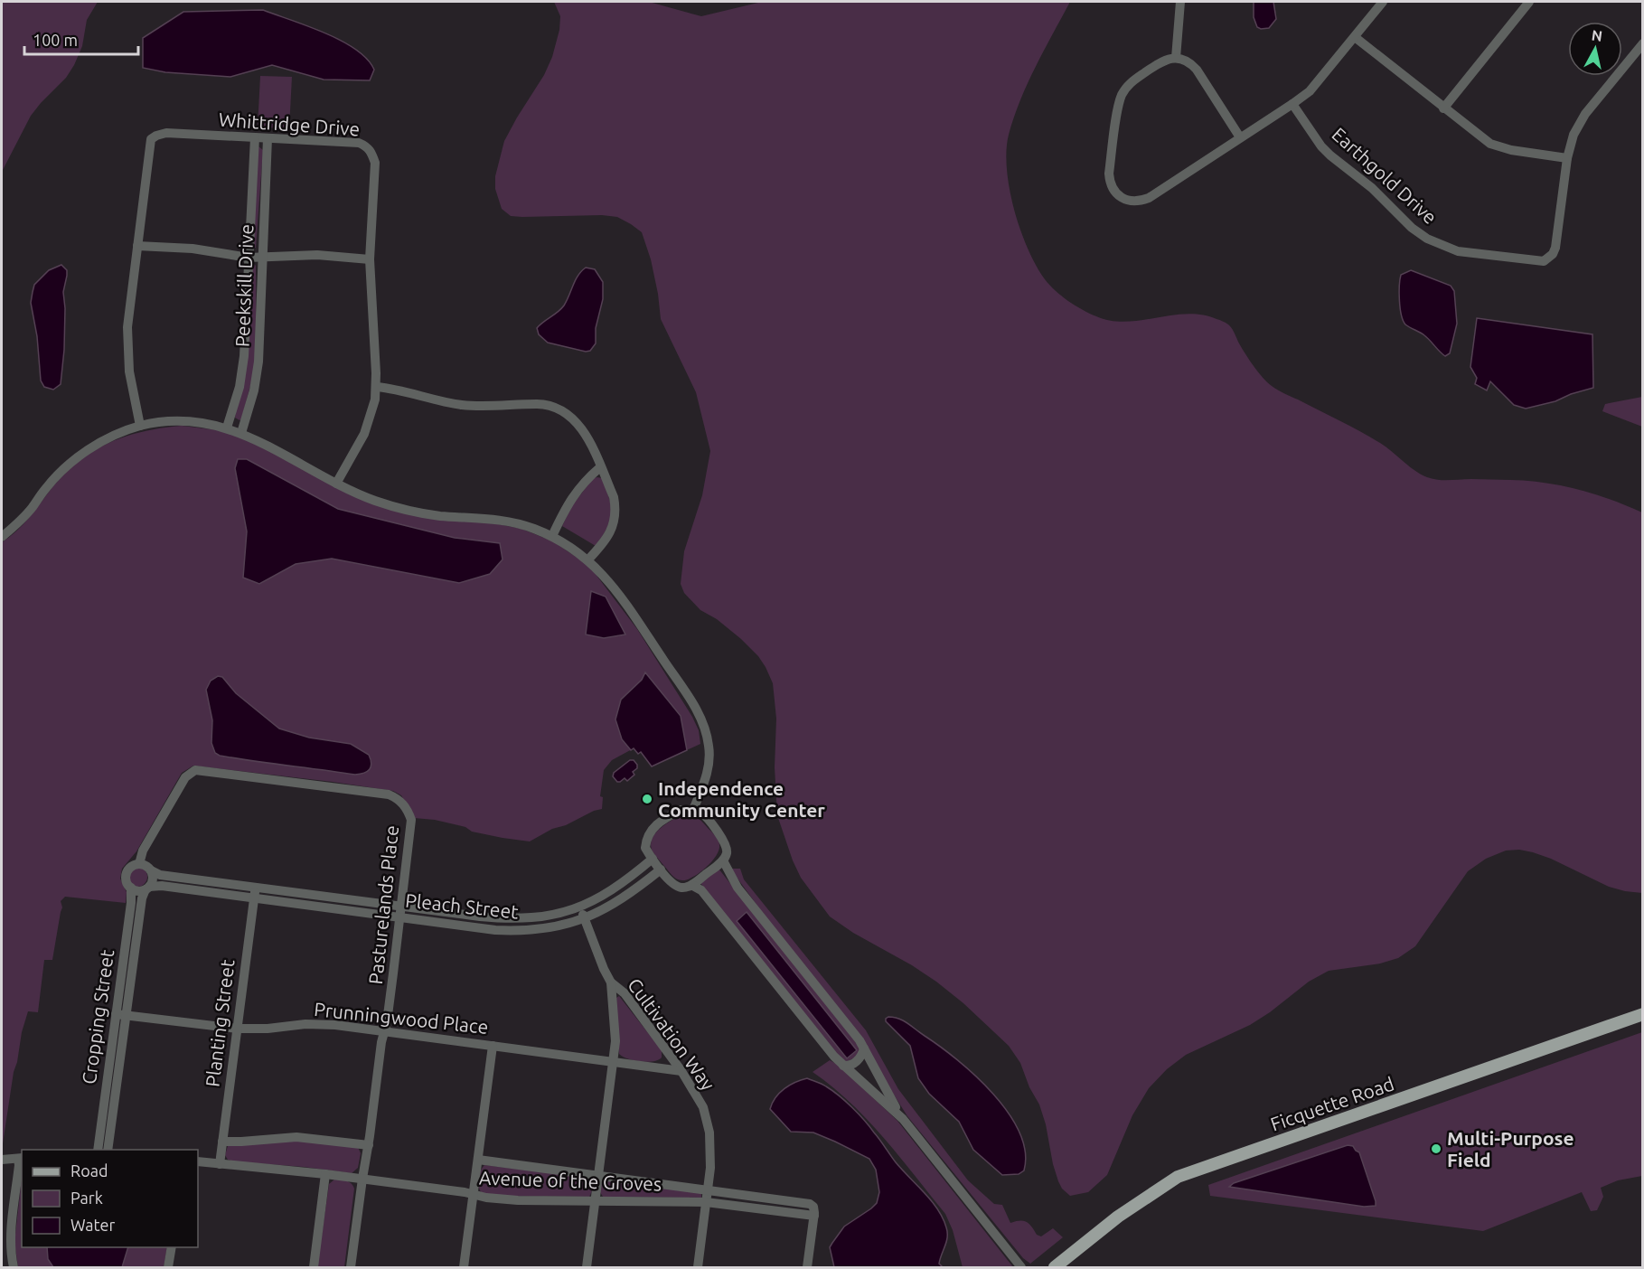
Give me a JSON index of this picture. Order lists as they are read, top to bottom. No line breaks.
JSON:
{"streets":{"main road":["Ficquette Road"],"street":["Whittridge Drive","Earthgold Drive","Peekskill Drive","Pasturelands Place","Pleach Street","Cropping Street","Prunningwood Place","Planting Street","Cultivation Way","Avenue of the Groves"]},"crossings":[["Whittridge Drive","Peekskill Drive"],["Pasturelands Place","Pleach Street"],["Pasturelands Place","Cropping Street"],["Pasturelands Place","Prunningwood Place"],["Pasturelands Place","Avenue of the Groves"],["Pleach Street","Cropping Street"],["Pleach Street","Planting Street"],["Pleach Street","Cultivation Way"],["Cropping Street","Prunningwood Place"],["Prunningwood Place","Planting Street"],["Prunningwood Place","Cultivation Way"],["Planting Street","Avenue of the Groves"],["Cultivation Way","Avenue of the Groves"]],"places":["Independence Community Center","Multi-Purpose Field"],"legend":["Road","Park","Water"],"scale_bar":"100 m","north":"top"}
